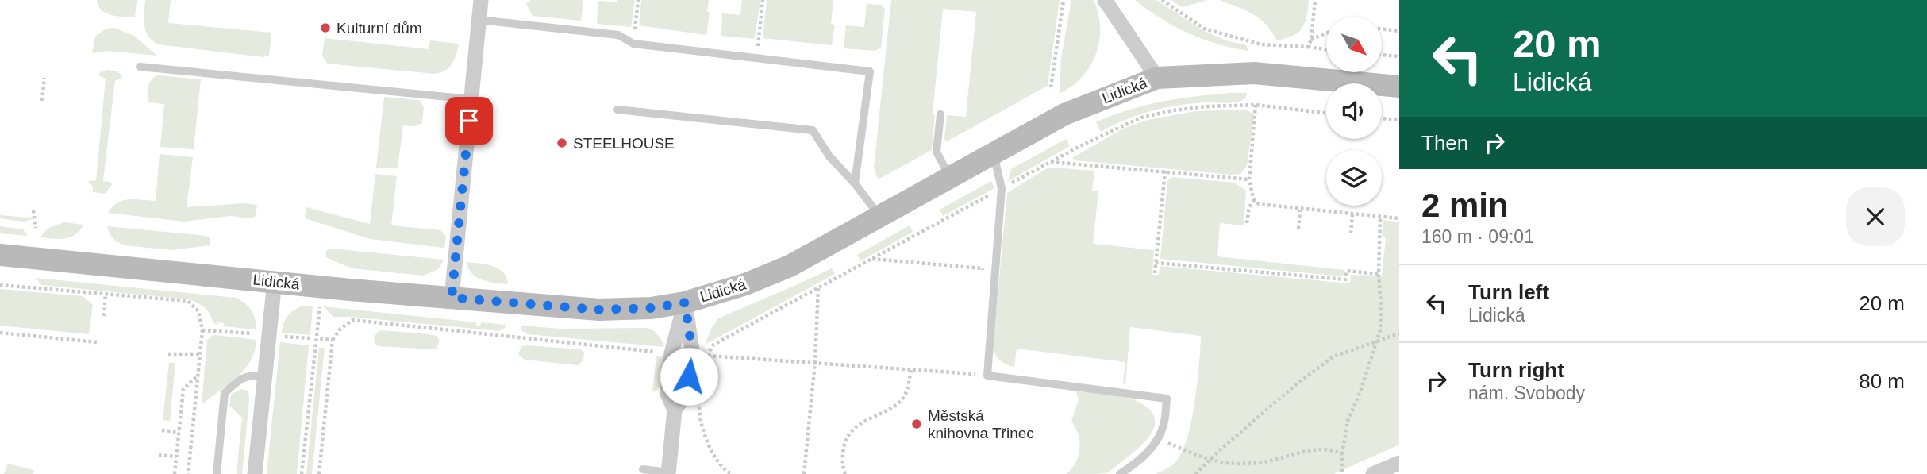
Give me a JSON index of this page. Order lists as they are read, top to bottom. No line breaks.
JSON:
{"streets":{"street":["Lidická"]},"places":["Kulturní dům","STEELHOUSE","Městská knihovna Třinec"],"north":"bottom right","page":{"turn":["20 m","Lidická"],"then":"Then","heading":["2 min","160 m · 09:01"],"list":[{"name":"Turn left","note":"Lidická","value":"20 m"},{"name":"Turn right","note":"nám. Svobody","value":"80 m"}]}}
